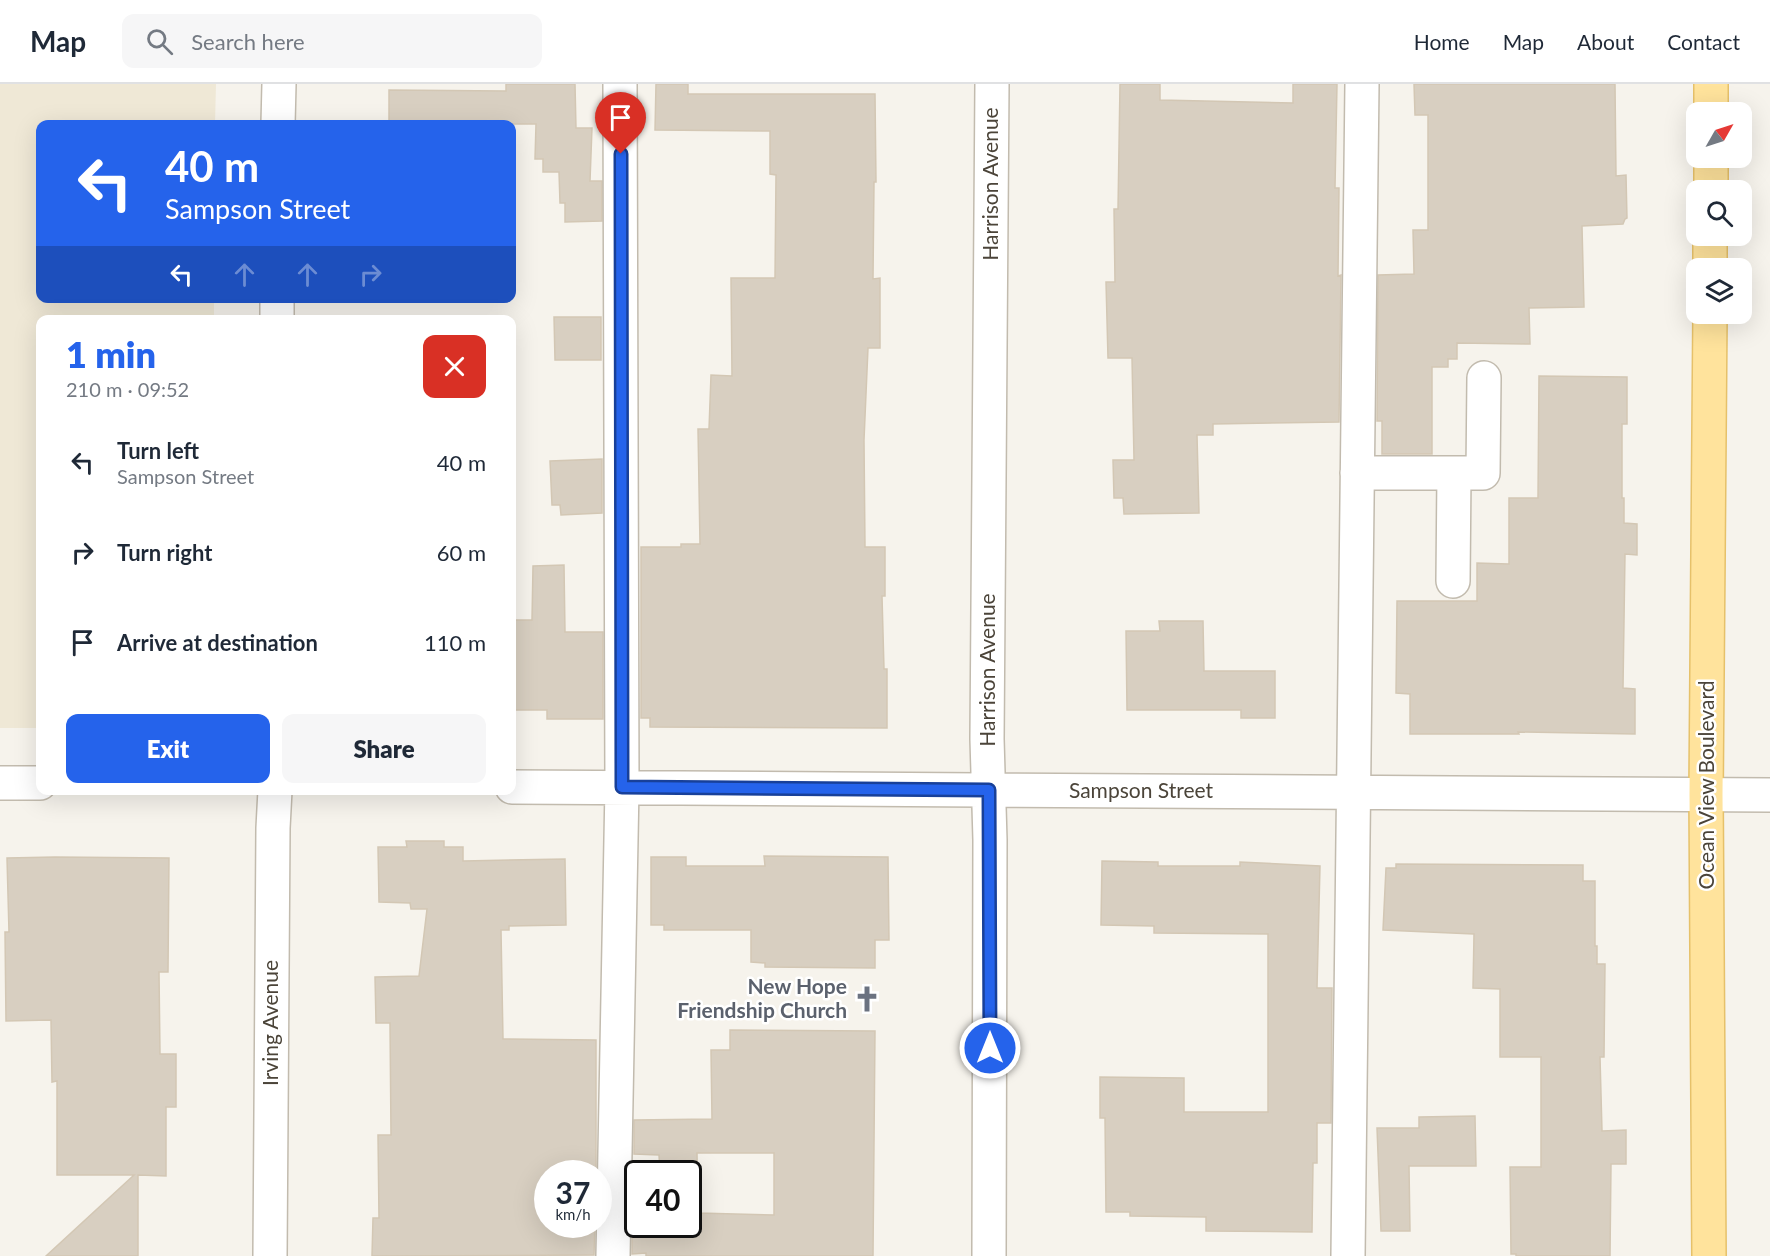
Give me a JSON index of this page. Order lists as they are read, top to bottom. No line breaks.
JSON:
{"streets":{"main road":["Ocean View Boulevard"],"street":["Harrison Avenue","Sampson Street","Irving Avenue"]},"crossings":[["Harrison Avenue","Sampson Street"],["Ocean View Boulevard","Sampson Street"]],"places":{"church":["New Hope Friendship Church"]},"north":"top right","page":{"header":"Map","search":"Search here","nav":["Home","Map","About","Contact"],"turn":["40 m","Sampson Street"],"heading":["1 min","210 m · 09:52"],"list":[{"name":"Turn left","note":"Sampson Street","value":"40 m"},{"name":"Turn right","value":"60 m"},{"name":"Arrive at destination","value":"110 m"}],"buttons":["Exit","Share"],"speed":"37 km/h","limit":"40"}}
